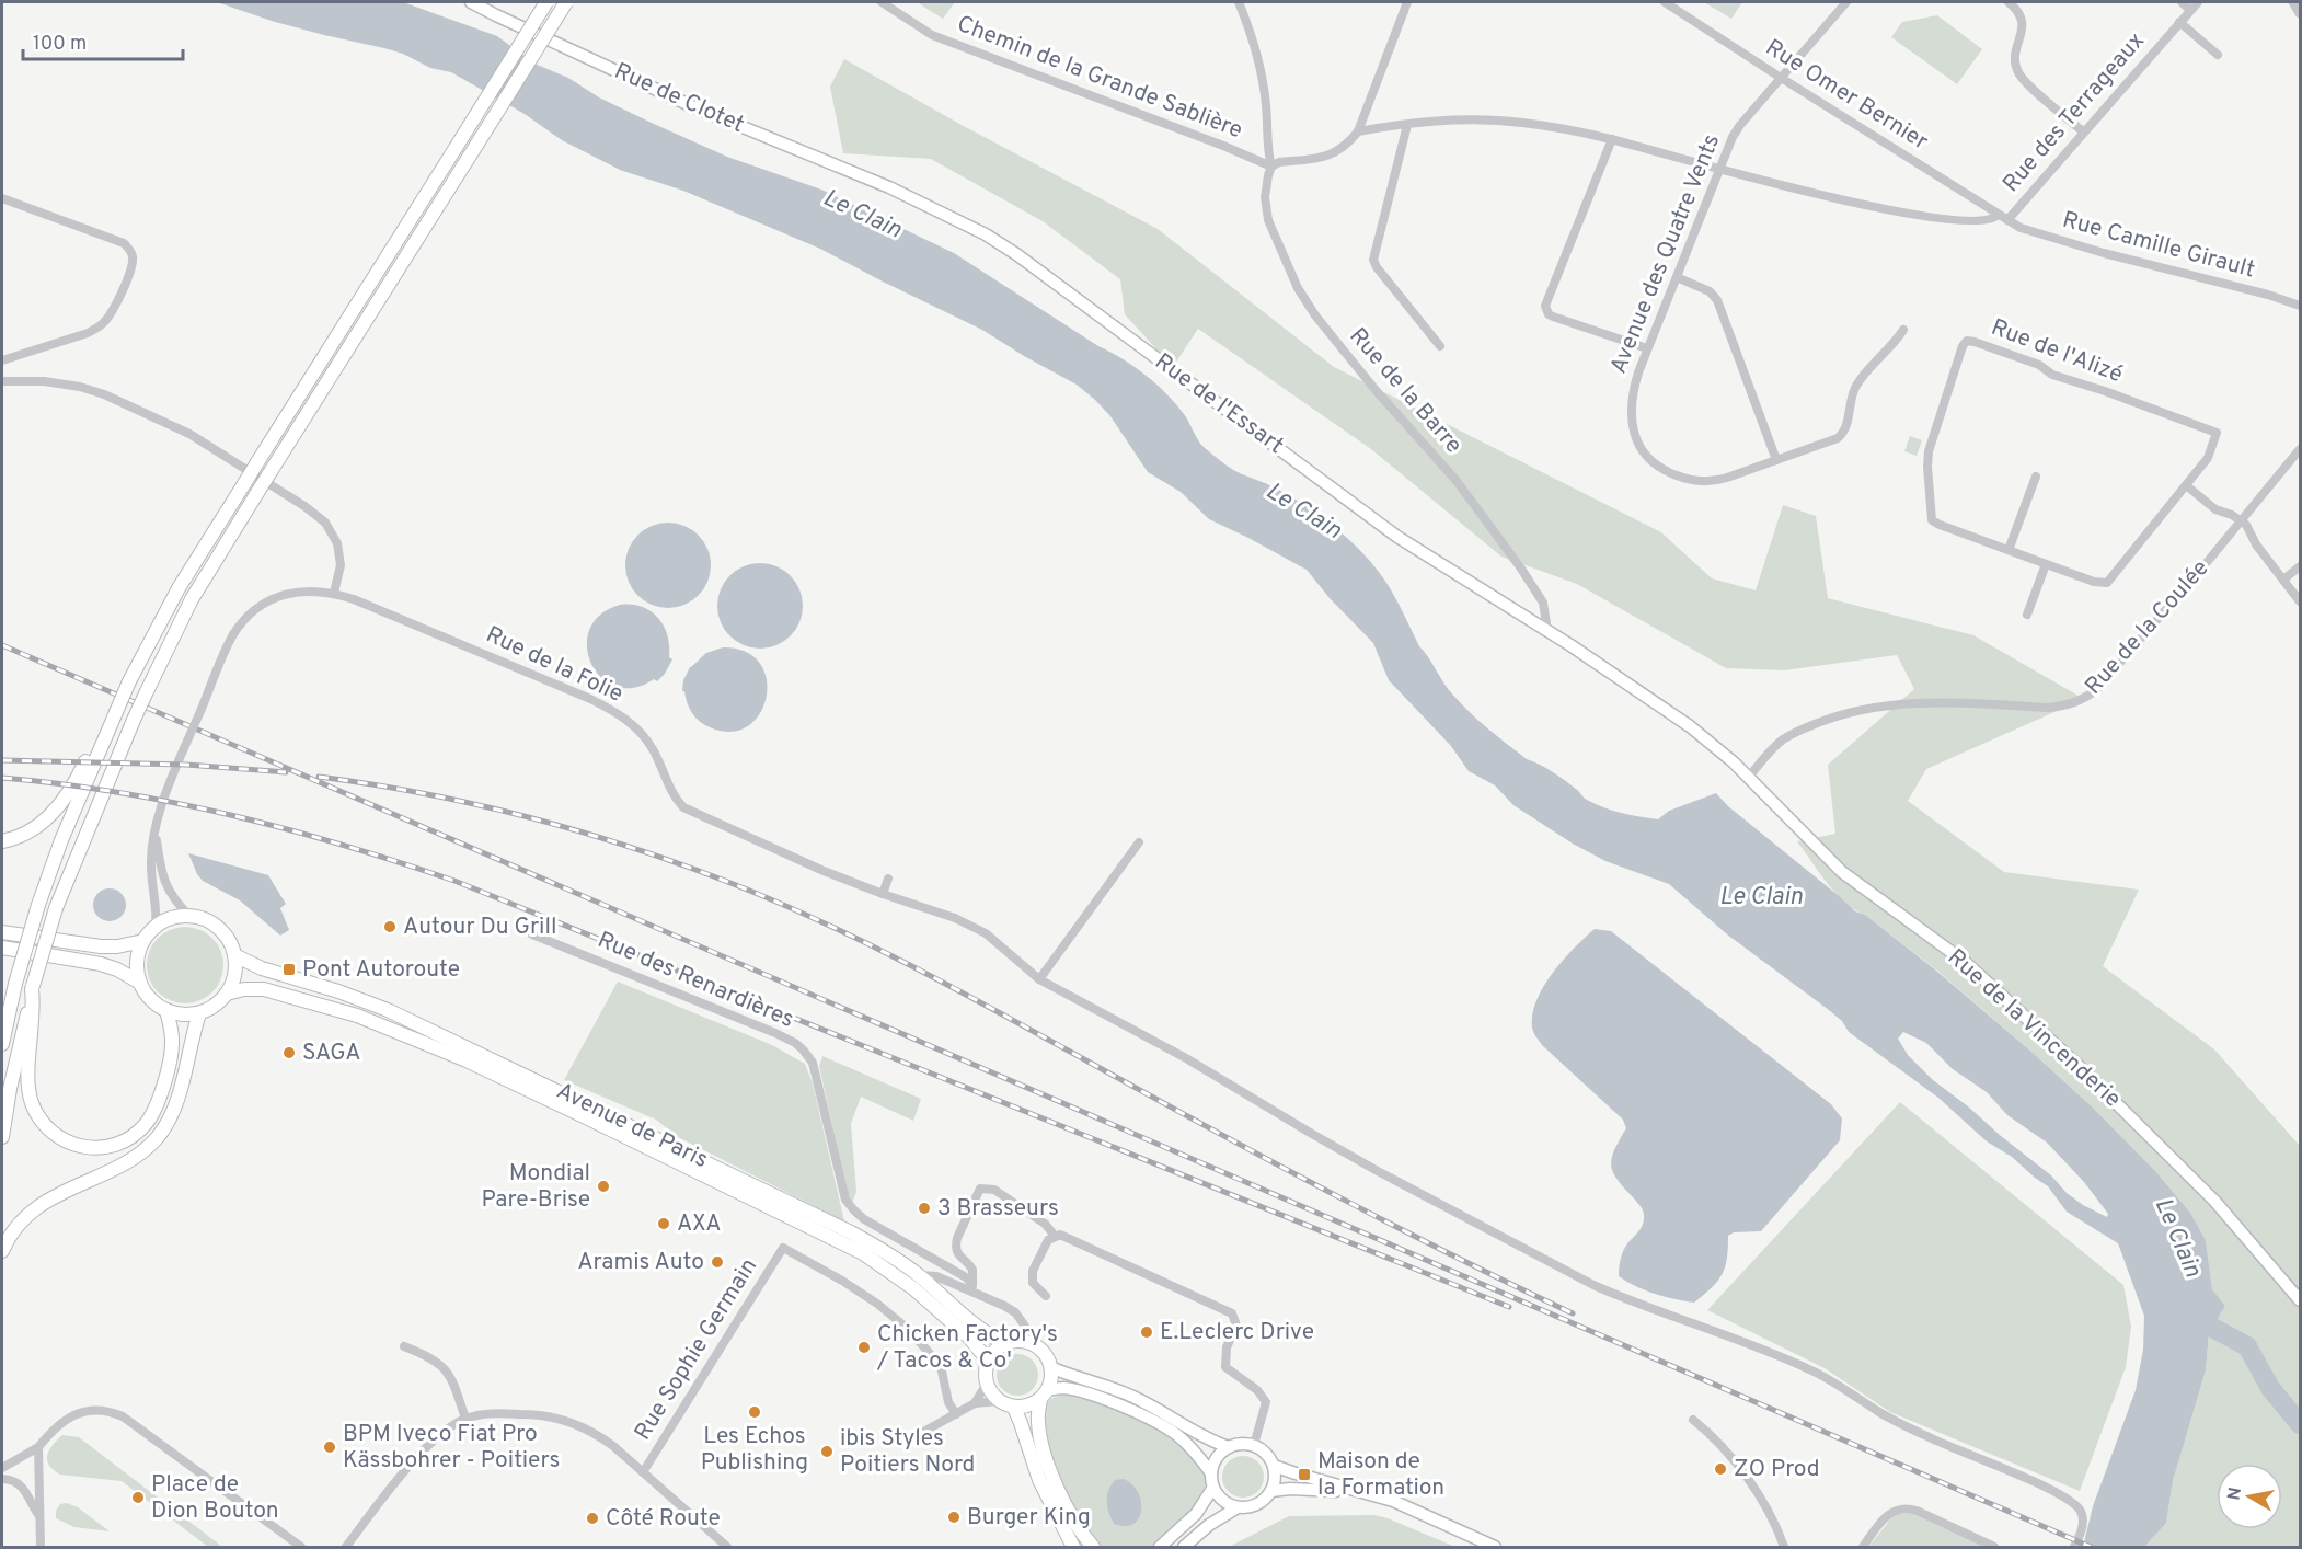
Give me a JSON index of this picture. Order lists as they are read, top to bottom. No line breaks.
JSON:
{"streets":{"main road":["Rue de Clotet","Rue de l'Essart","Rue de la Vincenderie","Avenue de Paris"],"street":["Chemin de la Grande Sablière","Rue Omer Bernier","Rue des Terrageaux","Rue Camille Girault","Avenue des Quatre Vents","Rue de l'Alizé","Rue de la Barre","Rue de la Coulée","Rue de la Folie","Rue des Renardières","Rue Sophie Germain"]},"crossings":[["Chemin de la Grande Sablière","Rue de la Barre"],["Rue Omer Bernier","Rue des Terrageaux"],["Rue Omer Bernier","Rue Camille Girault"],["Rue Omer Bernier","Avenue des Quatre Vents"],["Rue de Clotet","Rue de l'Essart"],["Rue des Terrageaux","Rue Camille Girault"],["Rue de la Barre","Rue de l'Essart"],["Rue de la Coulée","Rue de la Vincenderie"],["Rue de la Folie","Avenue de Paris"],["Rue des Renardières","Avenue de Paris"]],"water":["Le Clain"],"places":{"other":["Autour Du Grill","SAGA","Mondial Pare-Brise","3 Brasseurs","AXA","Aramis Auto","E.Leclerc Drive","Chicken Factory's / Tacos & Co'","Les Echos Publishing","BPM Iveco Fiat Pro Kässbohrer - Poitiers","ibis Styles Poitiers Nord","ZO Prod","Place de Dion Bouton","Burger King","Côté Route"],"transit":["Pont Autoroute","Maison de la Formation"]},"scale_bar":"100 m","north":"left"}
